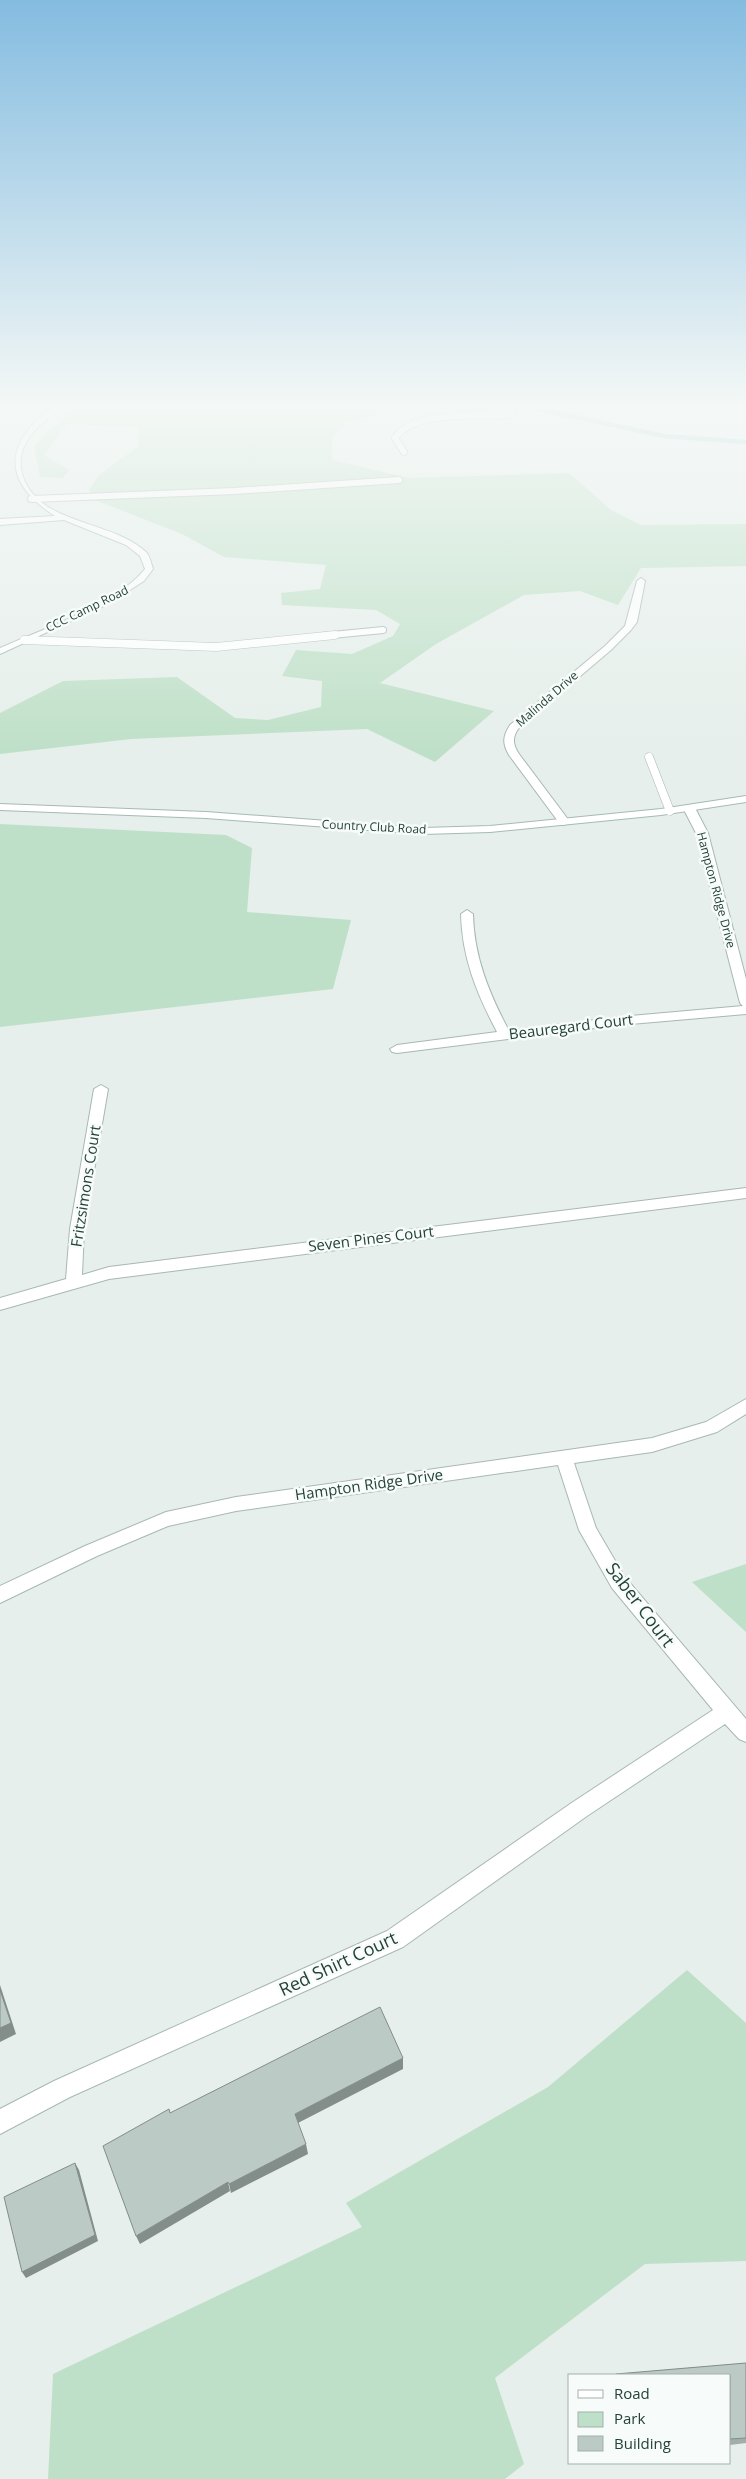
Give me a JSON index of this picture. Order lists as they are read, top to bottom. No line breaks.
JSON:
{"streets":{"street":["CCC Camp Road","Malinda Drive","Country Club Road","Hampton Ridge Drive","Beauregard Court","Fritzsimons Court","Seven Pines Court","Saber Court","Red Shirt Court"]},"crossings":[["Malinda Drive","Country Club Road"],["Country Club Road","Hampton Ridge Drive"],["Hampton Ridge Drive","Saber Court"],["Fritzsimons Court","Seven Pines Court"],["Saber Court","Red Shirt Court"]],"legend":["Road","Park","Building"]}
